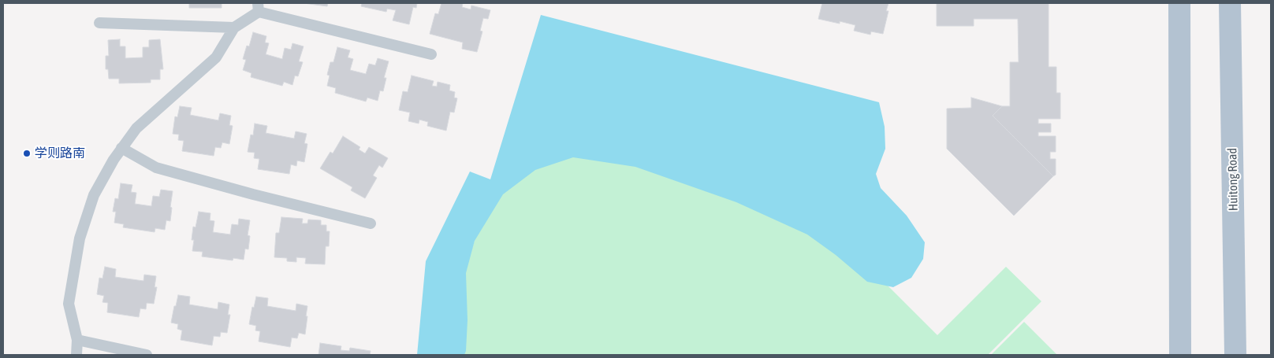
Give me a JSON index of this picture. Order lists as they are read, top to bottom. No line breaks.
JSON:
{"streets":{"main road":["Huitong Road"]},"places":["学则路南"]}
